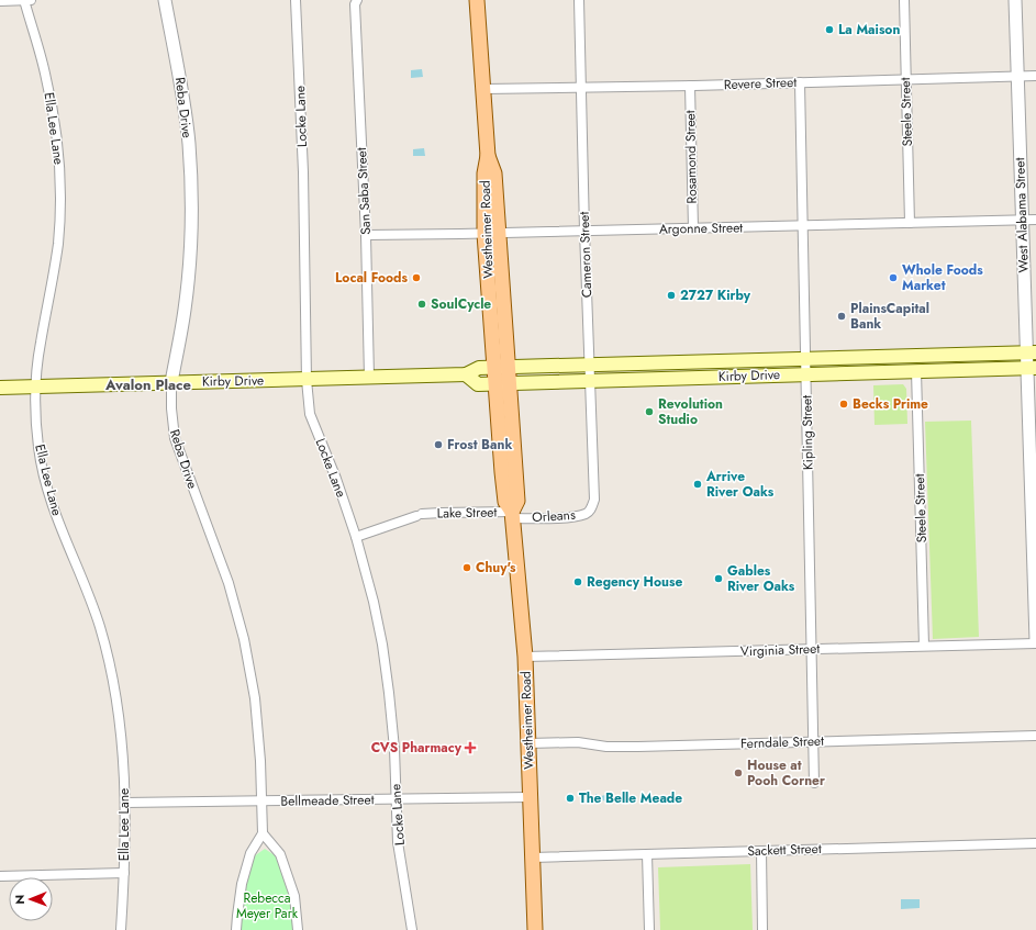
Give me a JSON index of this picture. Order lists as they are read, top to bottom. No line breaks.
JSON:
{"streets":{"main road":["Westheimer Road","Kirby Drive"],"street":["Revere Street","Reba Drive","Steele Street","Locke Lane","Ella Lee Lane","Rosamond Street","San Saba Street","West Alabama Street","Argonne Street","Cameron Street","Kipling Street","Lake Street","Orleans","Virginia Street","Ferndale Street","Bellmeade Street","Sackett Street"]},"crossings":[["Revere Street","Steele Street"],["Revere Street","Rosamond Street"],["Revere Street","West Alabama Street"],["Revere Street","Westheimer Road"],["Revere Street","Cameron Street"],["Revere Street","Kipling Street"],["Reba Drive","Kirby Drive"],["Reba Drive","Bellmeade Street"],["Steele Street","Argonne Street"],["Steele Street","Kirby Drive"],["Steele Street","Virginia Street"],["Locke Lane","Kirby Drive"],["Locke Lane","Lake Street"],["Locke Lane","Bellmeade Street"],["Ella Lee Lane","Kirby Drive"],["Ella Lee Lane","Bellmeade Street"],["Rosamond Street","Argonne Street"],["San Saba Street","Argonne Street"],["San Saba Street","Kirby Drive"],["West Alabama Street","Argonne Street"],["West Alabama Street","Kirby Drive"],["Argonne Street","Westheimer Road"],["Argonne Street","Cameron Street"],["Argonne Street","Kipling Street"],["Westheimer Road","Kirby Drive"],["Westheimer Road","Lake Street"],["Westheimer Road","Orleans"],["Westheimer Road","Virginia Street"],["Westheimer Road","Ferndale Street"],["Westheimer Road","Bellmeade Street"],["Westheimer Road","Sackett Street"],["Cameron Street","Kirby Drive"],["Cameron Street","Orleans"],["Kirby Drive","Kipling Street"],["Kipling Street","Virginia Street"],["Kipling Street","Ferndale Street"],["Lake Street","Orleans"]],"districts":["Avalon Place"],"parks":["Rebecca Meyer Park"],"places":{"other":["La Maison","Local Foods","Whole Foods Market","2727 Kirby","SoulCycle","PlainsCapital Bank","Becks Prime","Revolution Studio","Frost Bank","Arrive River Oaks","Chuy's","Gables River Oaks","Regency House","House at Pooh Corner","The Belle Meade"],"health":["CVS Pharmacy"]},"north":"left"}
